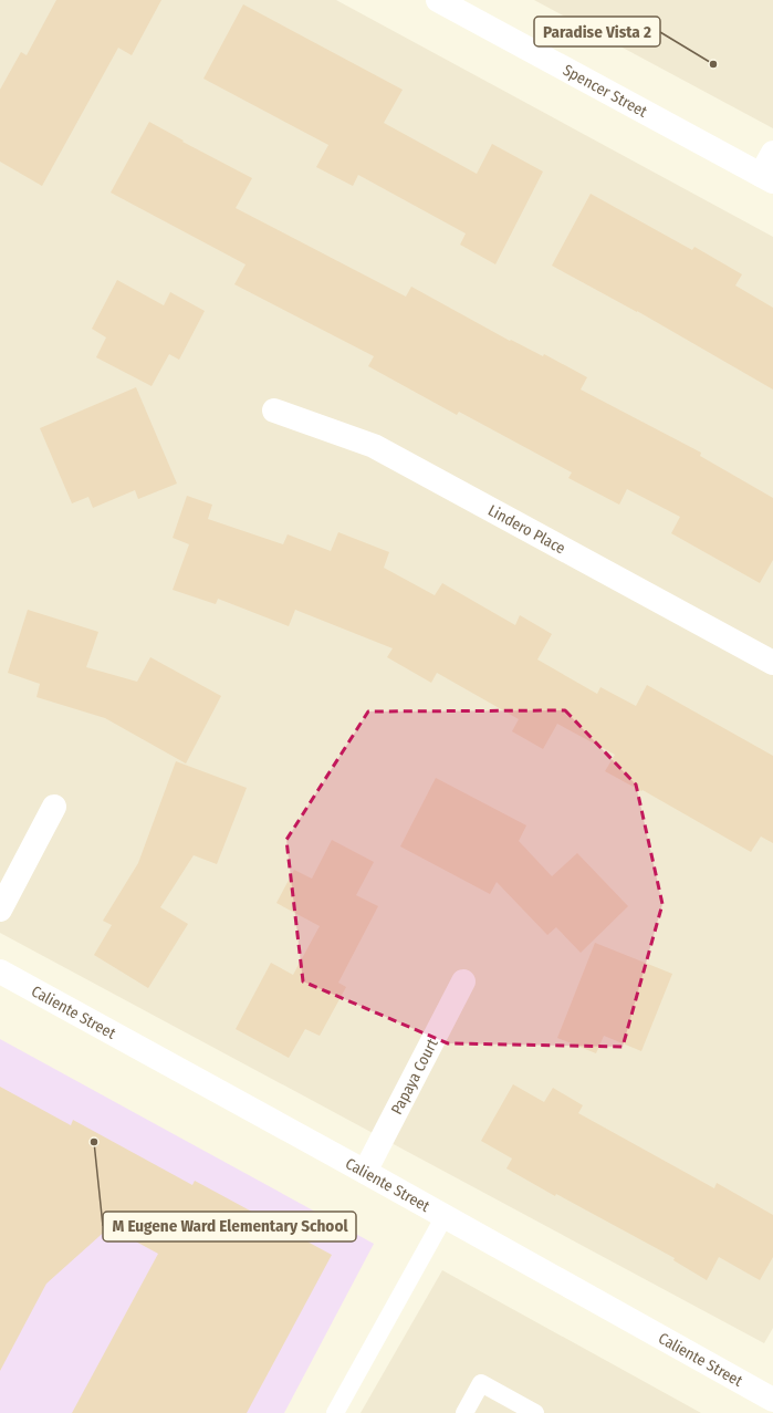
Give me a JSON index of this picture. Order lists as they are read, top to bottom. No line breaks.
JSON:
{"streets":{"street":["Spencer Street","Lindero Place","Caliente Street","Papaya Court"]},"crossings":[["Caliente Street","Papaya Court"]],"places":["Paradise Vista 2","M Eugene Ward Elementary School"]}
